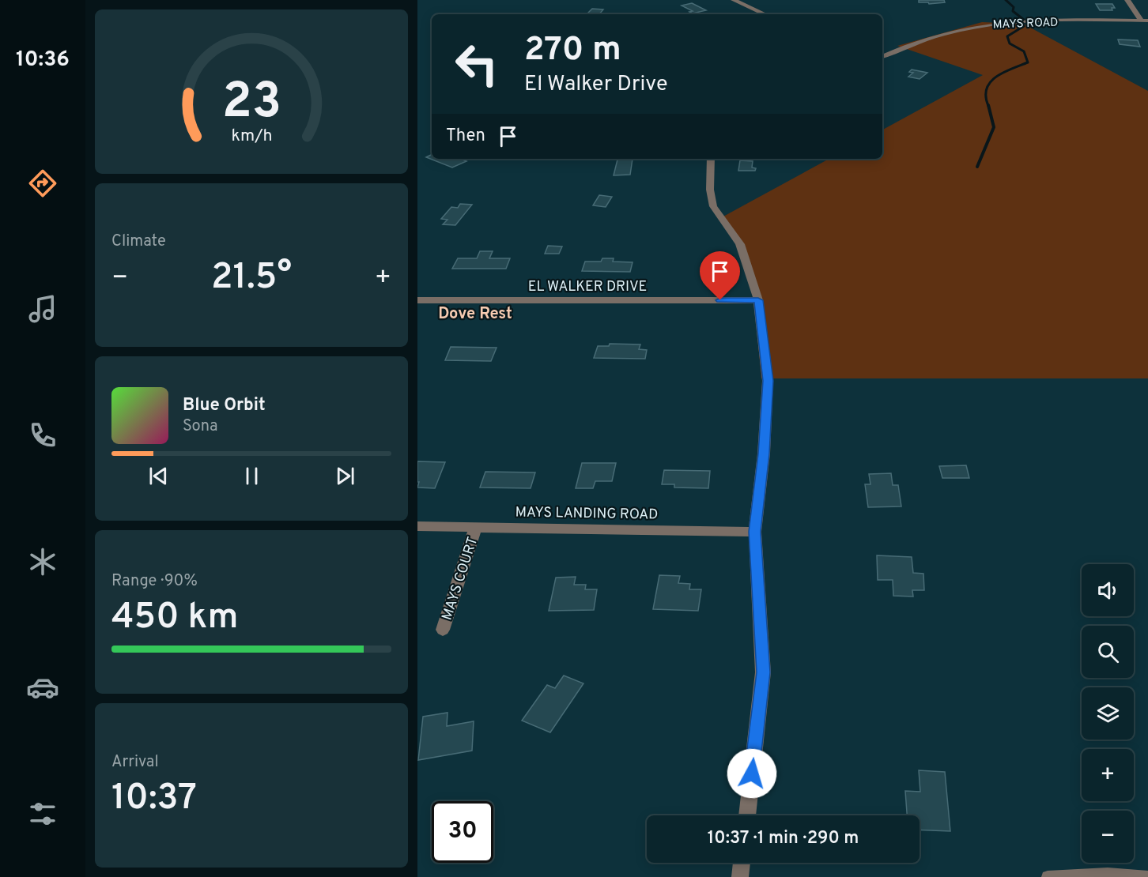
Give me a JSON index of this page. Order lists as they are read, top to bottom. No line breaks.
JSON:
{"streets":{"street":["MAYS ROAD","EL WALKER DRIVE","MAYS LANDING ROAD","MAYS COURT"]},"crossings":[["MAYS LANDING ROAD","MAYS COURT"]],"districts":["Dove Rest"],"page":{"tabs":"10:36","turn":["270 m","El Walker Drive"],"then":"Then","tile":["Climate",["Range · 90%","450 km"],["Arrival","10:37"]],"heat":["−","21.5°","+"],"song":["Blue Orbit","Sona"],"map_buttons":["+","−"],"limit":"30","trip":"10:37 · 1 min · 290 m","gauge":["23","km/h"]}}
